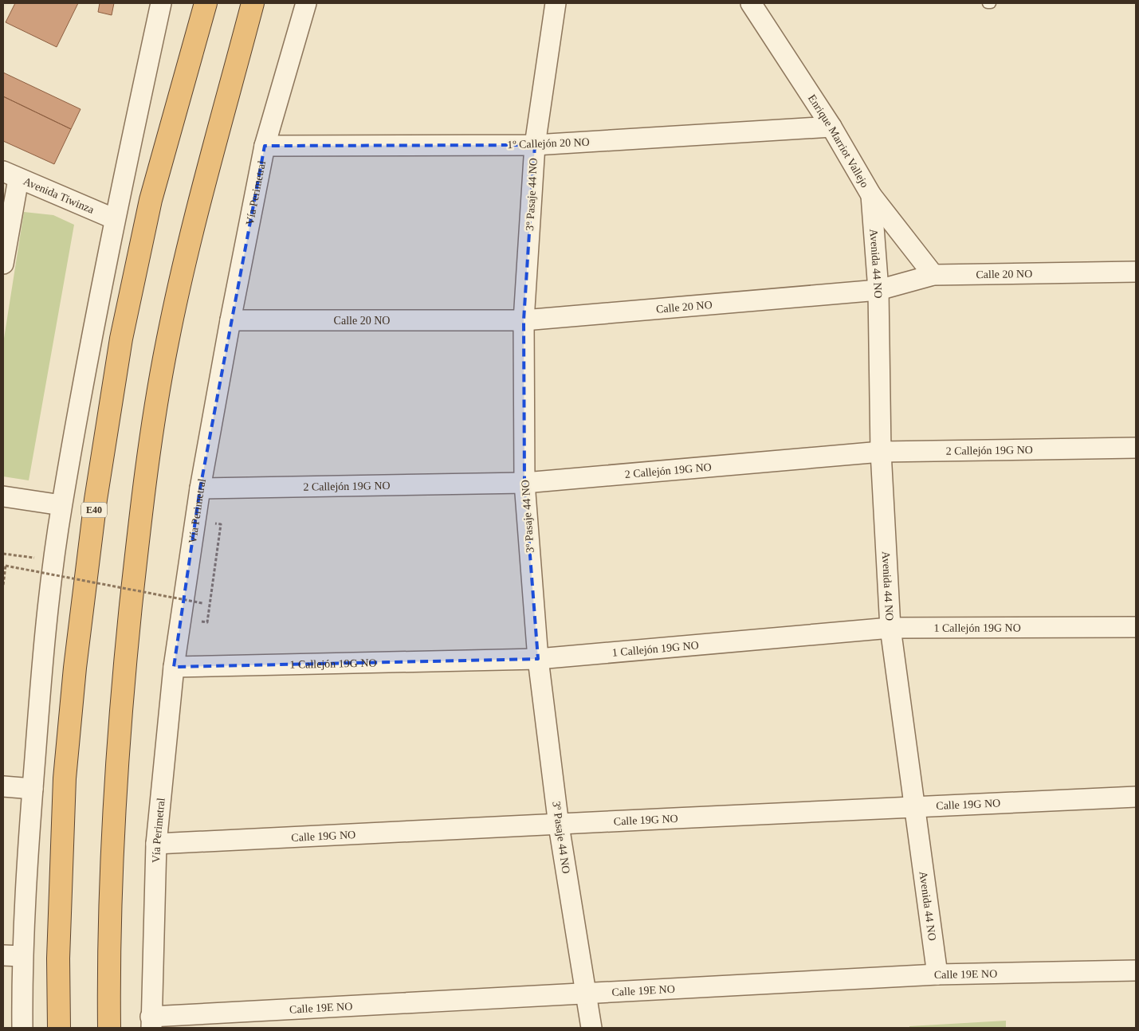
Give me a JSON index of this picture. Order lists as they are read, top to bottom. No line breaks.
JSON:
{"streets":{"highway":["E40"],"street":["Enrique Marriot Vallejo","1º Callejón 20 NO","Vía Perimetral","3º Pasaje 44 NO","Avenida Tiwinza","Avenida 44 NO","Calle 20 NO","2 Callejón 19G NO","1 Callejón 19G NO","Calle 19G NO","Calle 19E NO"]},"crossings":[["Enrique Marriot Vallejo","1º Callejón 20 NO"],["Enrique Marriot Vallejo","Avenida 44 NO"],["Enrique Marriot Vallejo","Calle 20 NO"],["1º Callejón 20 NO","Vía Perimetral"],["1º Callejón 20 NO","3º Pasaje 44 NO"],["Vía Perimetral","Calle 20 NO"],["Vía Perimetral","2 Callejón 19G NO"],["Vía Perimetral","1 Callejón 19G NO"],["Vía Perimetral","Calle 19G NO"],["Vía Perimetral","Calle 19E NO"],["3º Pasaje 44 NO","Calle 20 NO"],["3º Pasaje 44 NO","2 Callejón 19G NO"],["3º Pasaje 44 NO","1 Callejón 19G NO"],["3º Pasaje 44 NO","Calle 19G NO"],["3º Pasaje 44 NO","Calle 19E NO"],["Avenida 44 NO","Calle 20 NO"],["Avenida 44 NO","2 Callejón 19G NO"],["Avenida 44 NO","1 Callejón 19G NO"],["Avenida 44 NO","Calle 19G NO"],["Avenida 44 NO","Calle 19E NO"]]}
